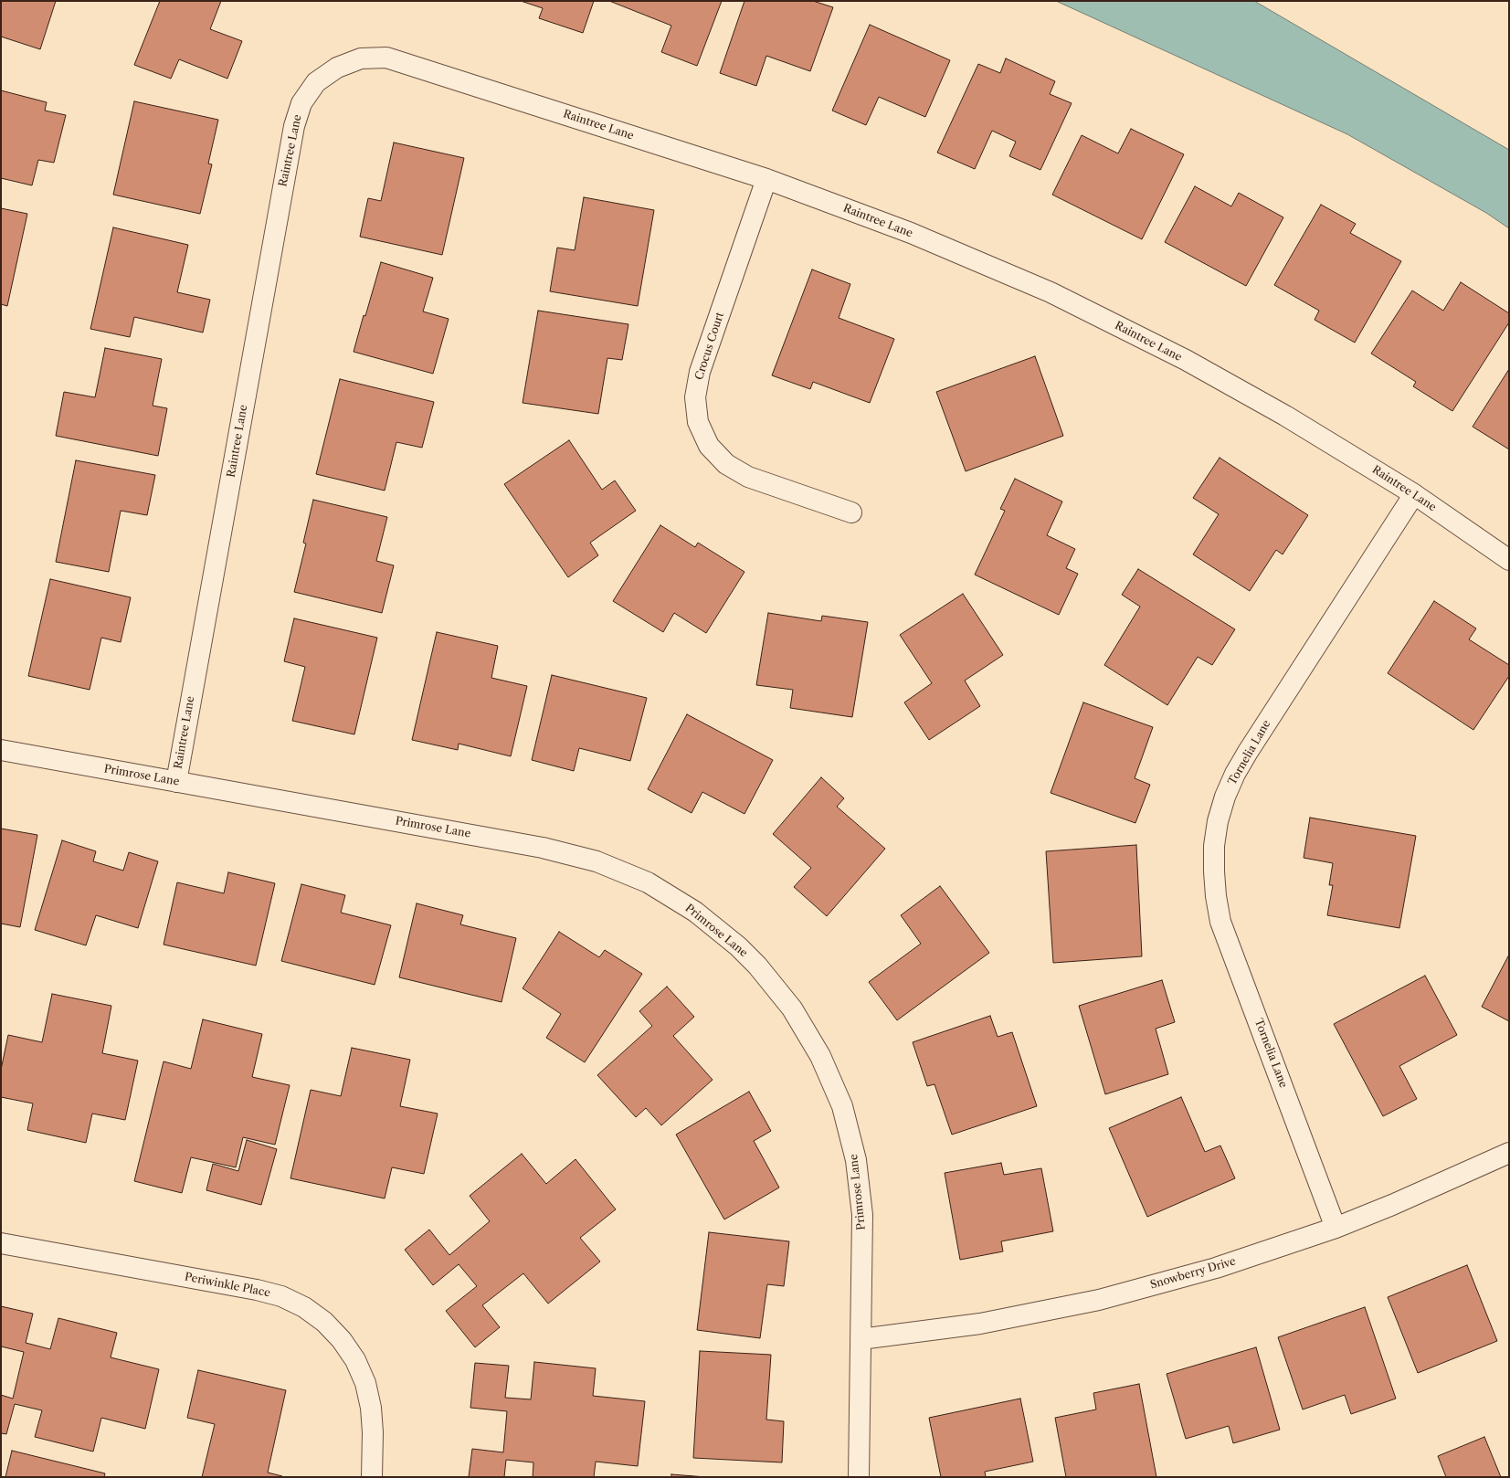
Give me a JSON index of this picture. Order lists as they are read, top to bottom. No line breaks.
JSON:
{"streets":{"street":["Raintree Lane","Crocus Court","Tornelia Lane","Primrose Lane","Snowberry Drive","Periwinkle Place"]},"crossings":[["Raintree Lane","Crocus Court"],["Raintree Lane","Tornelia Lane"],["Raintree Lane","Primrose Lane"],["Tornelia Lane","Snowberry Drive"],["Primrose Lane","Snowberry Drive"]]}
